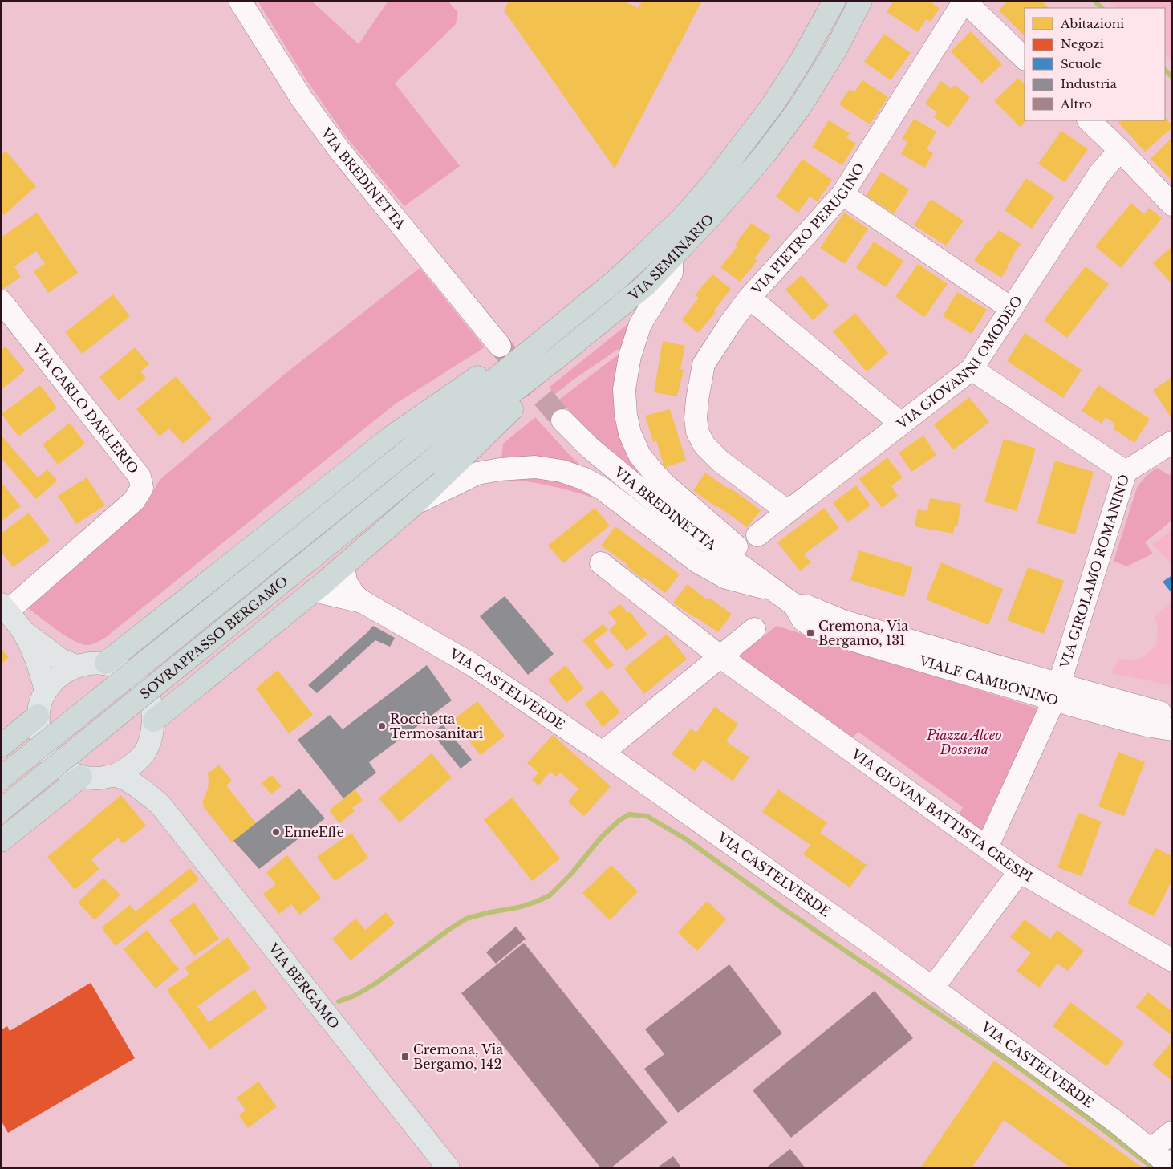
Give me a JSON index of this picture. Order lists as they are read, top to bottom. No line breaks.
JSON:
{"streets":{"highway":["VIA SEMINARIO","SOVRAPPASSO BERGAMO"],"main road":["VIA BERGAMO"],"street":["VIA BREDINETTA","VIA PIETRO PERUGINO","VIA GIOVANNI OMODEO","VIA CARLO DARLERIO","VIA GIROLAMO ROMANINO","VIALE CAMBONINO","VIA CASTELVERDE","VIA GIOVAN BATTISTA CRESPI"]},"crossings":[["VIA BREDINETTA","VIALE CAMBONINO"],["VIA PIETRO PERUGINO","VIA GIOVANNI OMODEO"],["VIA SEMINARIO","SOVRAPPASSO BERGAMO"],["VIA GIROLAMO ROMANINO","VIALE CAMBONINO"]],"parks":["Piazza Alceo Dossena"],"places":{"transit":["Cremona, Via Bergamo, 131","Cremona, Via Bergamo, 142"],"other":["Rocchetta Termosanitari","EnneEffe"]},"legend":["Abitazioni","Negozi","Scuole","Industria","Altro"]}
